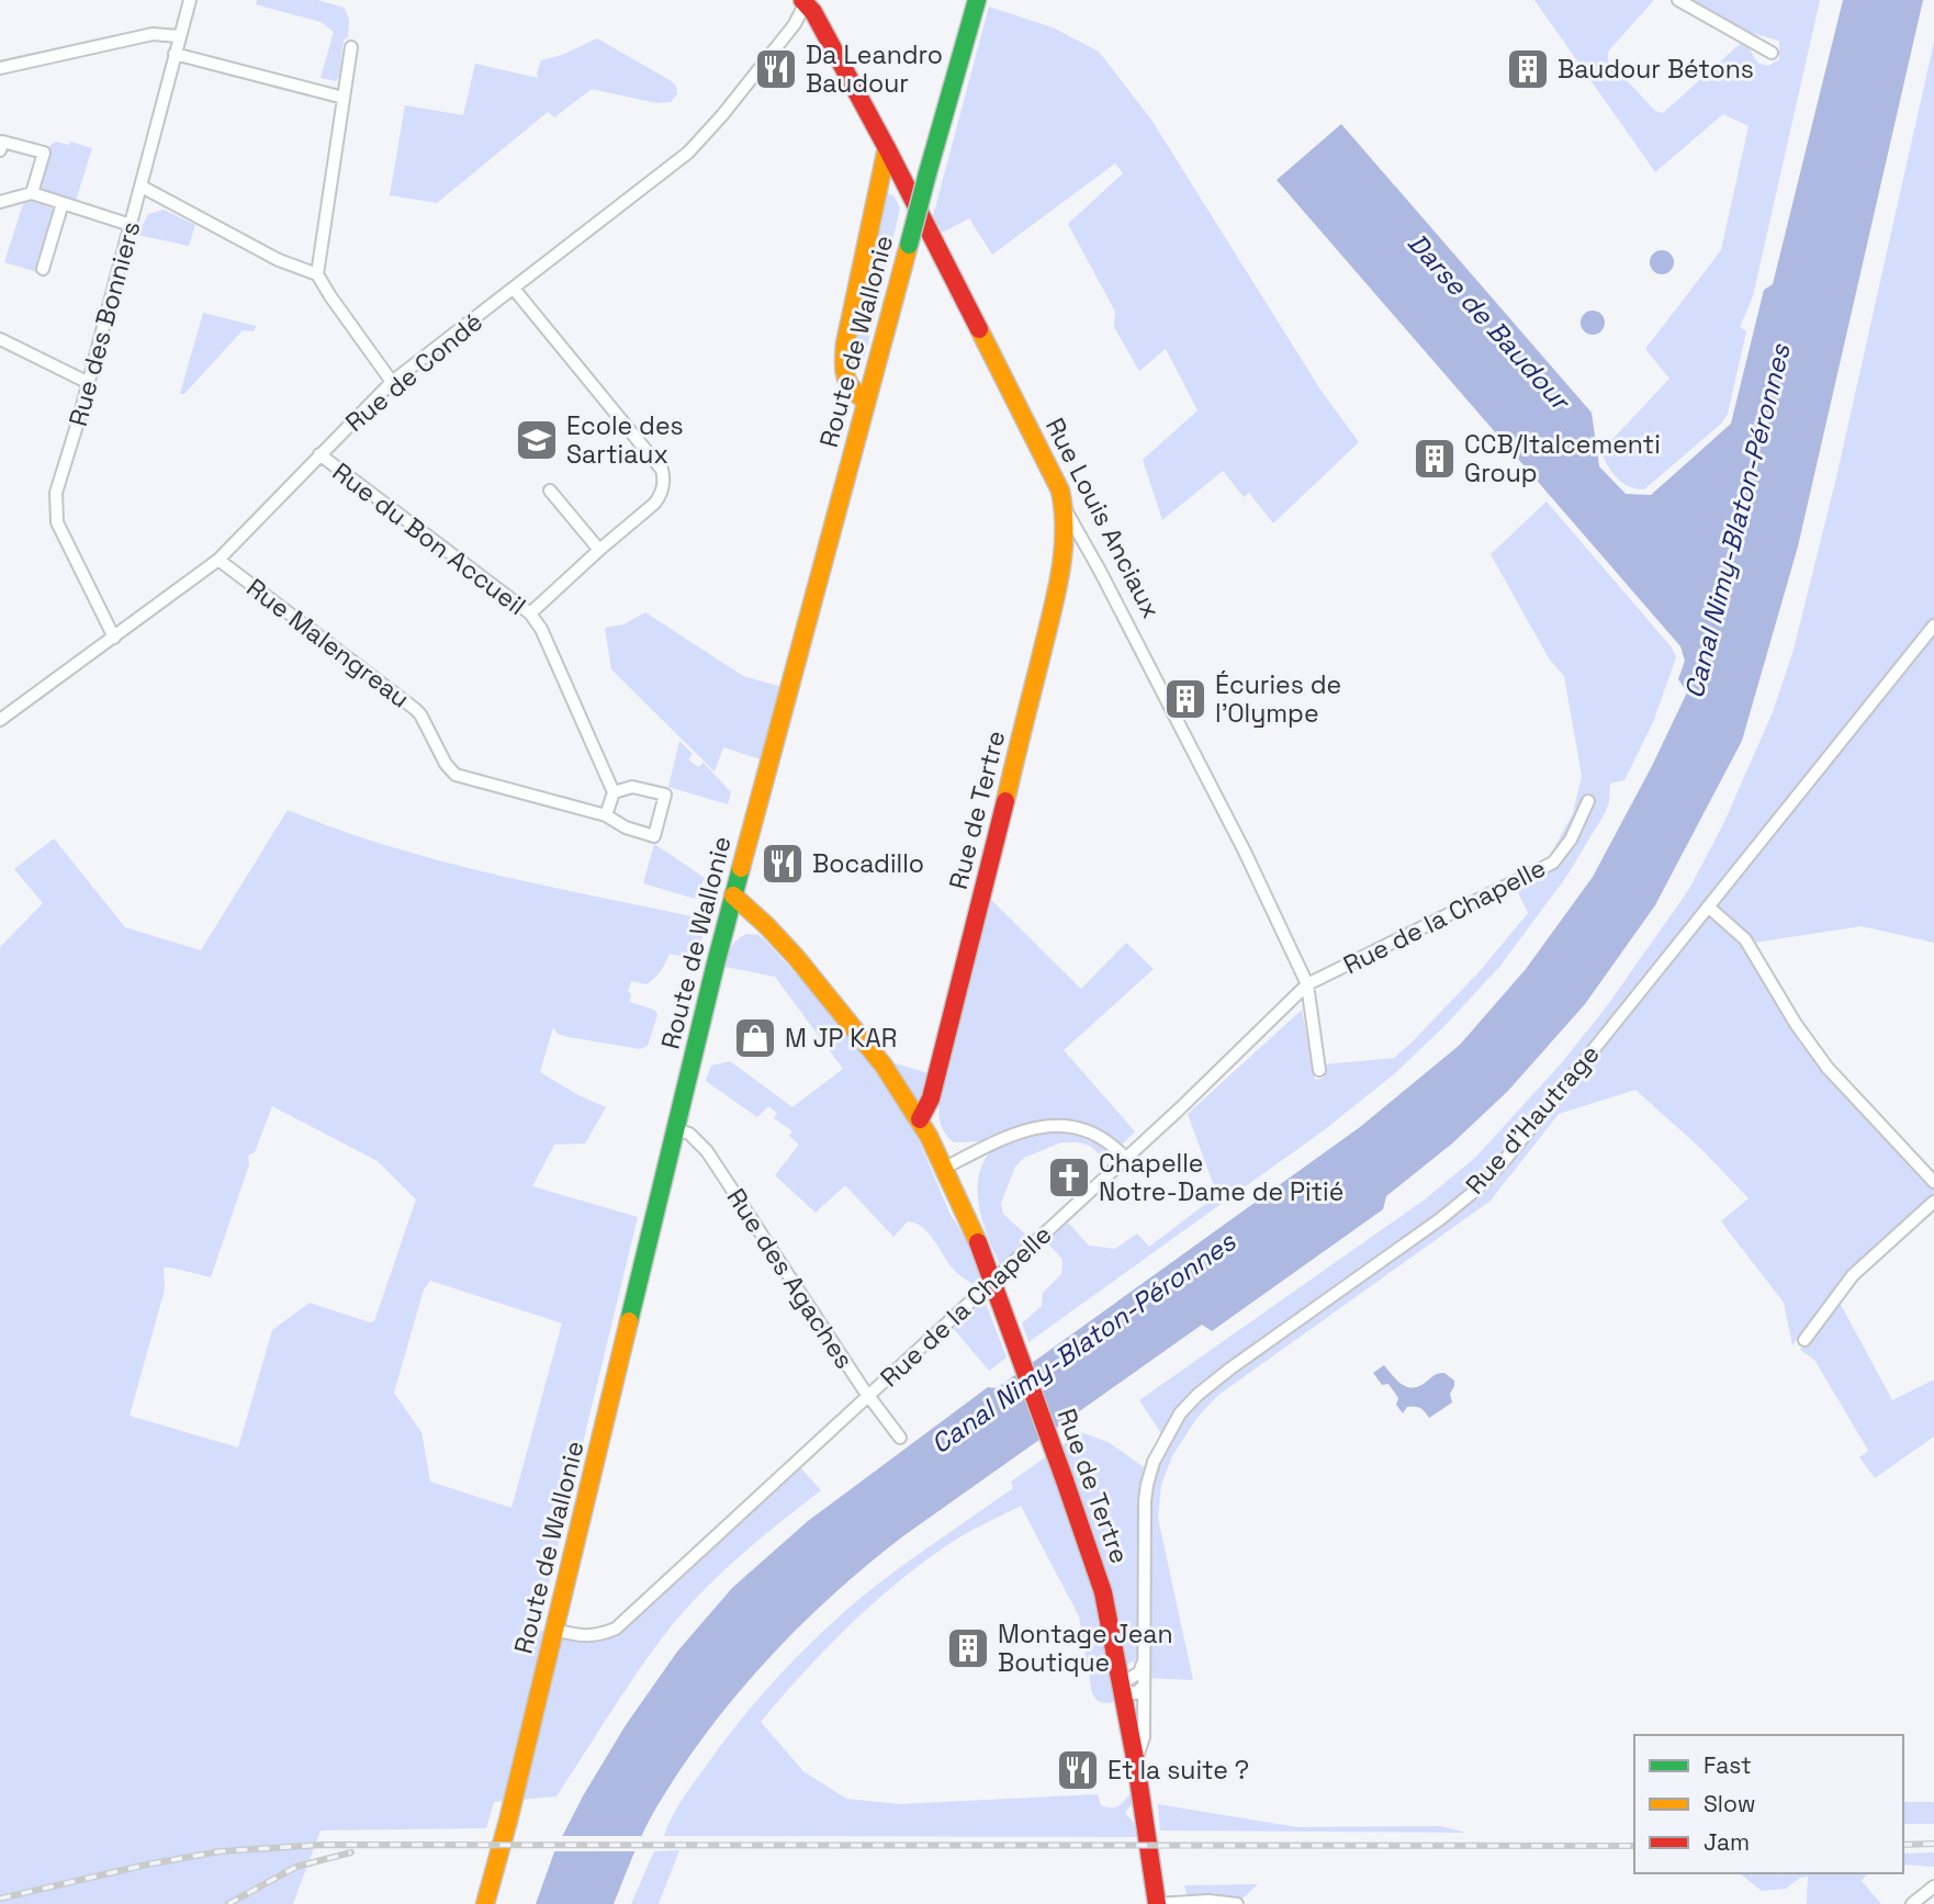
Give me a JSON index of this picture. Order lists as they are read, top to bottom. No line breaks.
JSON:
{"streets":{"street":["Rue des Bonniers","Route de Wallonie","Rue de Condé","Rue Louis Anciaux","Rue du Bon Accueil","Rue Malengreau","Rue de Tertre","Rue de la Chapelle","Rue d'Hautrage","Rue des Agaches"]},"crossings":[["Rue des Bonniers","Rue de Condé"],["Route de Wallonie","Rue de Tertre"],["Route de Wallonie","Rue de la Chapelle"],["Route de Wallonie","Rue des Agaches"],["Rue de Condé","Rue Louis Anciaux"],["Rue de Condé","Rue du Bon Accueil"],["Rue de Condé","Rue Malengreau"],["Rue Louis Anciaux","Rue de Tertre"],["Rue Louis Anciaux","Rue de la Chapelle"],["Rue du Bon Accueil","Rue Malengreau"],["Rue de Tertre","Rue d'Hautrage"],["Rue de la Chapelle","Rue des Agaches"]],"water":["Darse de Baudour","Canal Nimy-Blaton-Péronnes"],"places":{"restaurant":["Da Leandro Baudour","Bocadillo","Et la suite ?"],"building":["Baudour Bétons","CCB/Italcementi Group","Écuries de l'Olympe","Montage Jean Boutique"],"school or university":["Ecole des Sartiaux"],"shop":["M JP KAR"],"church":["Chapelle Notre-Dame de Pitié"]},"legend":["Fast","Slow","Jam"]}
